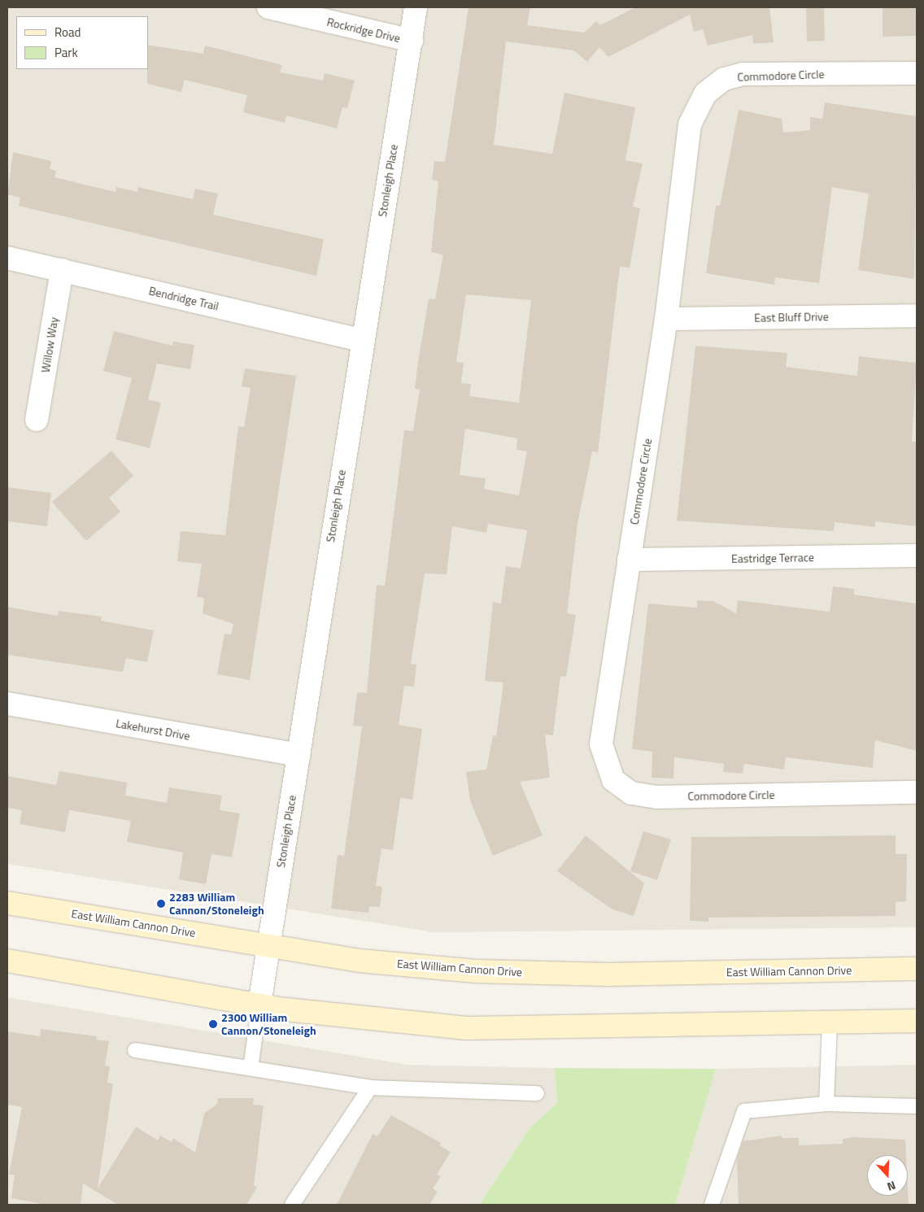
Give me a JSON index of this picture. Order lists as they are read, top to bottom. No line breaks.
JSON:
{"streets":{"main road":["East William Cannon Drive"],"street":["Rockridge Drive","Commodore Circle","Stonleigh Place","Bendridge Trail","East Bluff Drive","Willow Way","Eastridge Terrace","Lakehurst Drive"]},"crossings":[["Rockridge Drive","Stonleigh Place"],["Commodore Circle","East Bluff Drive"],["Commodore Circle","Eastridge Terrace"],["Stonleigh Place","Bendridge Trail"],["Stonleigh Place","Lakehurst Drive"],["Stonleigh Place","East William Cannon Drive"],["Bendridge Trail","Willow Way"]],"places":["2283 William Cannon/Stoneleigh","2300 William Cannon/Stoneleigh"],"legend":["Road","Park"],"north":"bottom"}
